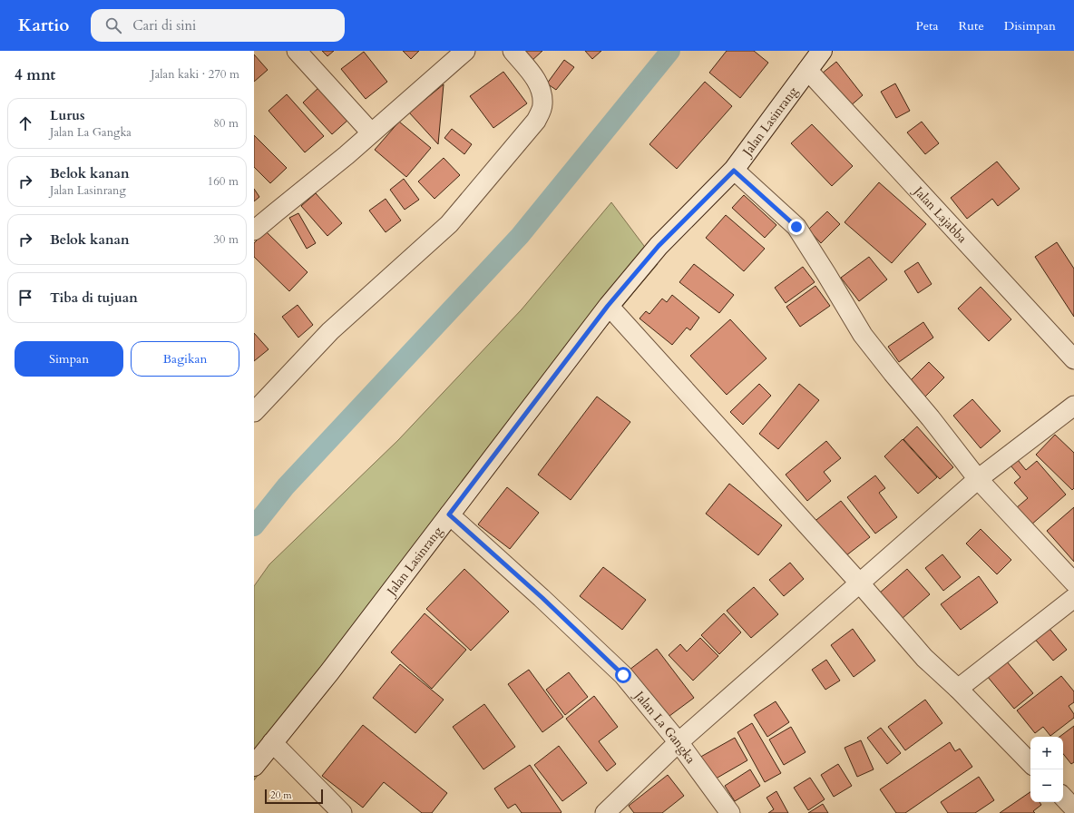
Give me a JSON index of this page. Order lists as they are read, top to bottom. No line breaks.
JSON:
{"streets":{"street":["Jalan Lasinrang","Jalan Lajabba","Jalan La Gangka"]},"crossings":[["Jalan Lasinrang","Jalan Lajabba"],["Jalan Lasinrang","Jalan La Gangka"]],"scale_bar":"20 m","page":{"header":"Kartio","search":"Cari di sini","nav":["Peta","Rute","Disimpan"],"heading":["4 mnt","Jalan kaki · 270 m"],"list":[["Lurus","Jalan La Gangka","80 m"],["Belok kanan","Jalan Lasinrang","160 m"],["Belok kanan","30 m"],"Tiba di tujuan"],"buttons":["Simpan","Bagikan"],"map_buttons":["+","−"],"scale":"20 m"}}
